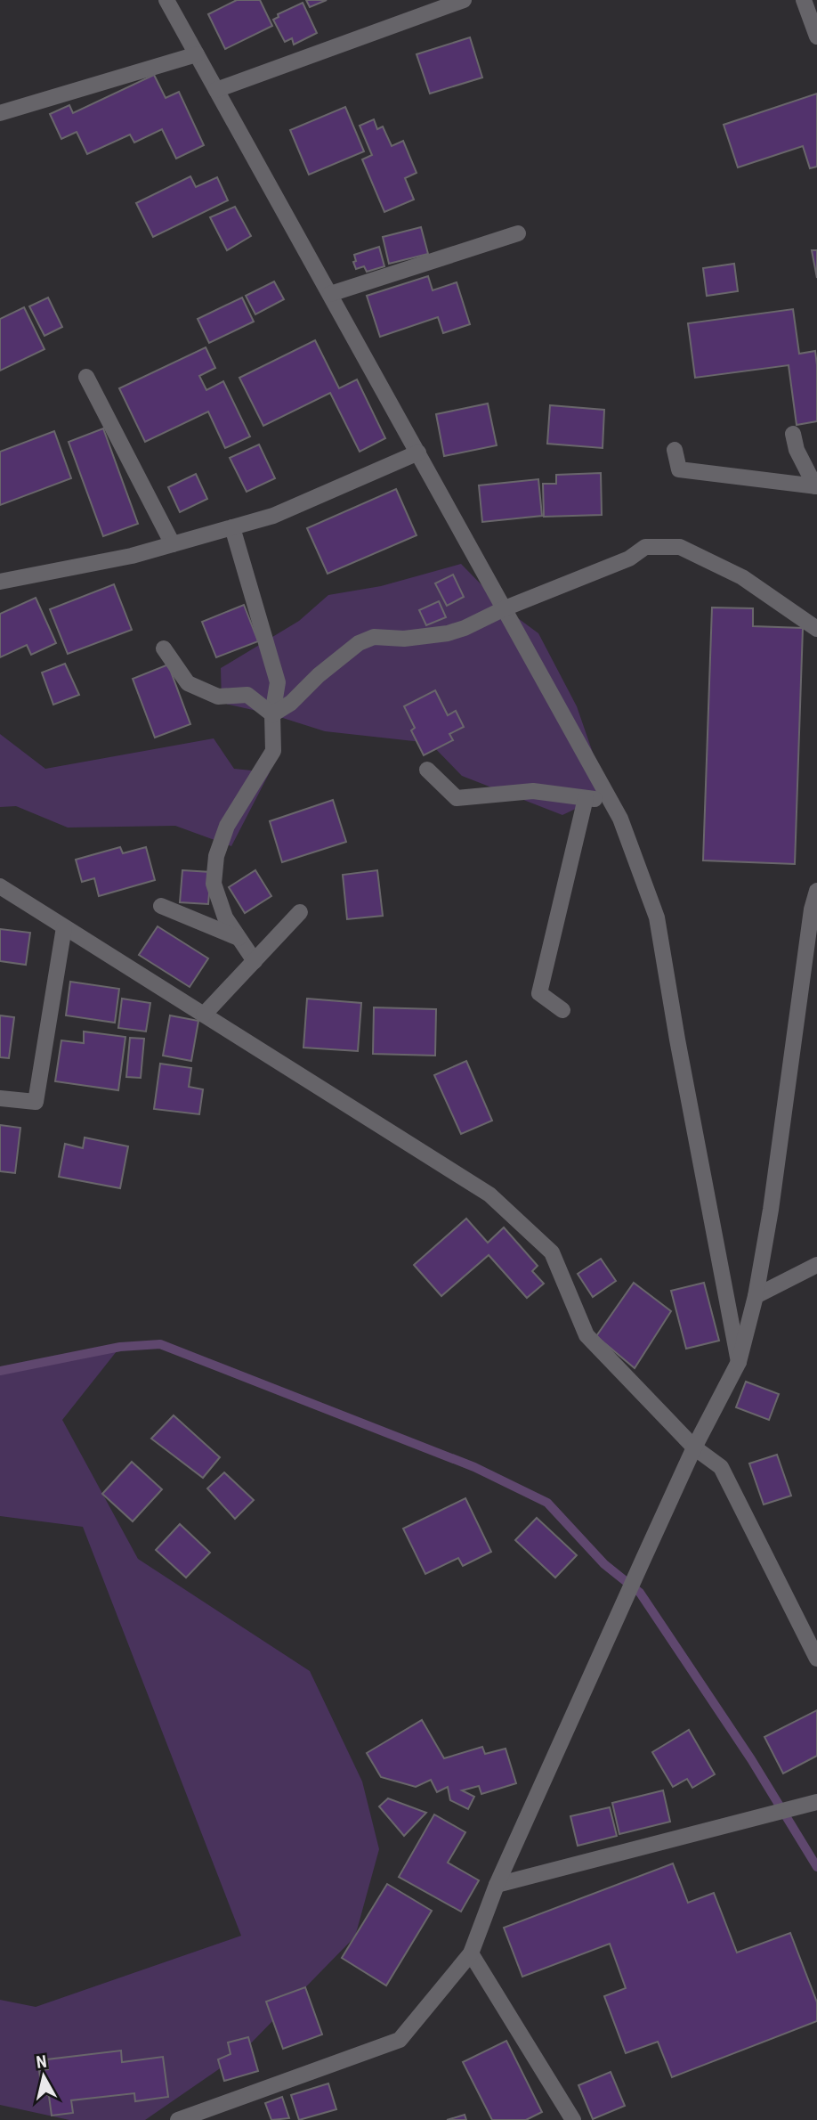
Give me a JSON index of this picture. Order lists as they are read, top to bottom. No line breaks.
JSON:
{"north":"top"}
